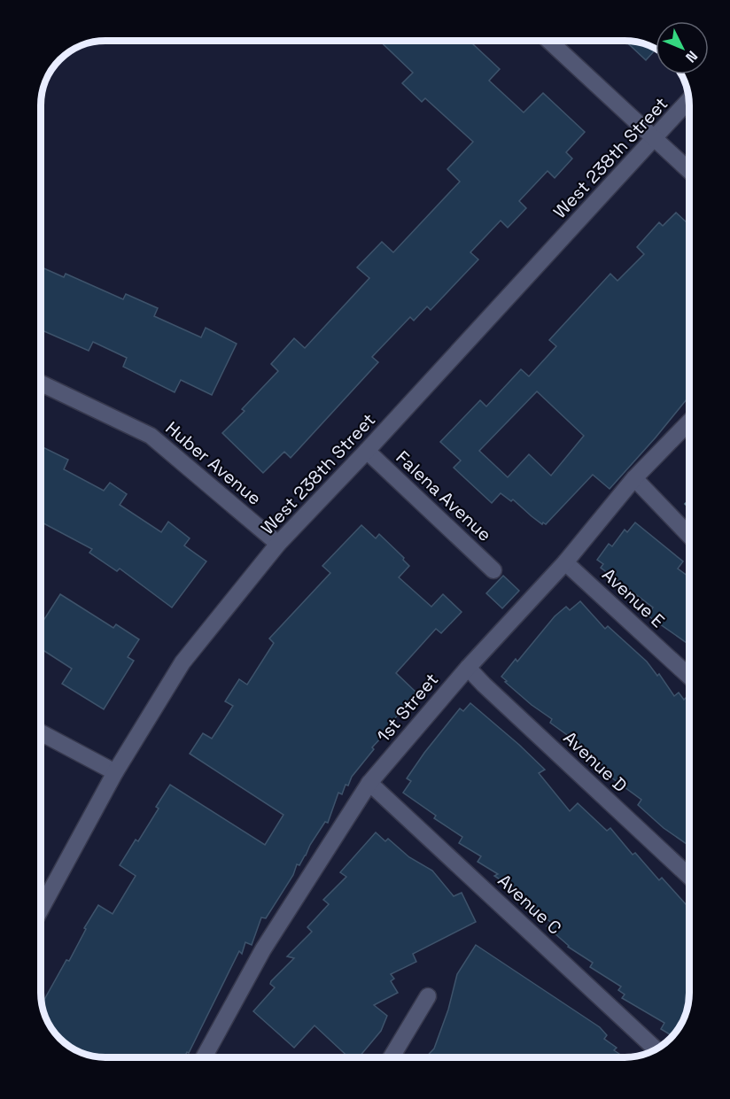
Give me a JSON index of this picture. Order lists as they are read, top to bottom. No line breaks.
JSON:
{"streets":{"street":["West 238th Street","Huber Avenue","Falena Avenue","Avenue E","1st Street","Avenue D","Avenue C"]},"crossings":[["West 238th Street","Huber Avenue"],["West 238th Street","Falena Avenue"],["Avenue E","1st Street"],["1st Street","Avenue D"],["1st Street","Avenue C"]],"north":"bottom right"}
